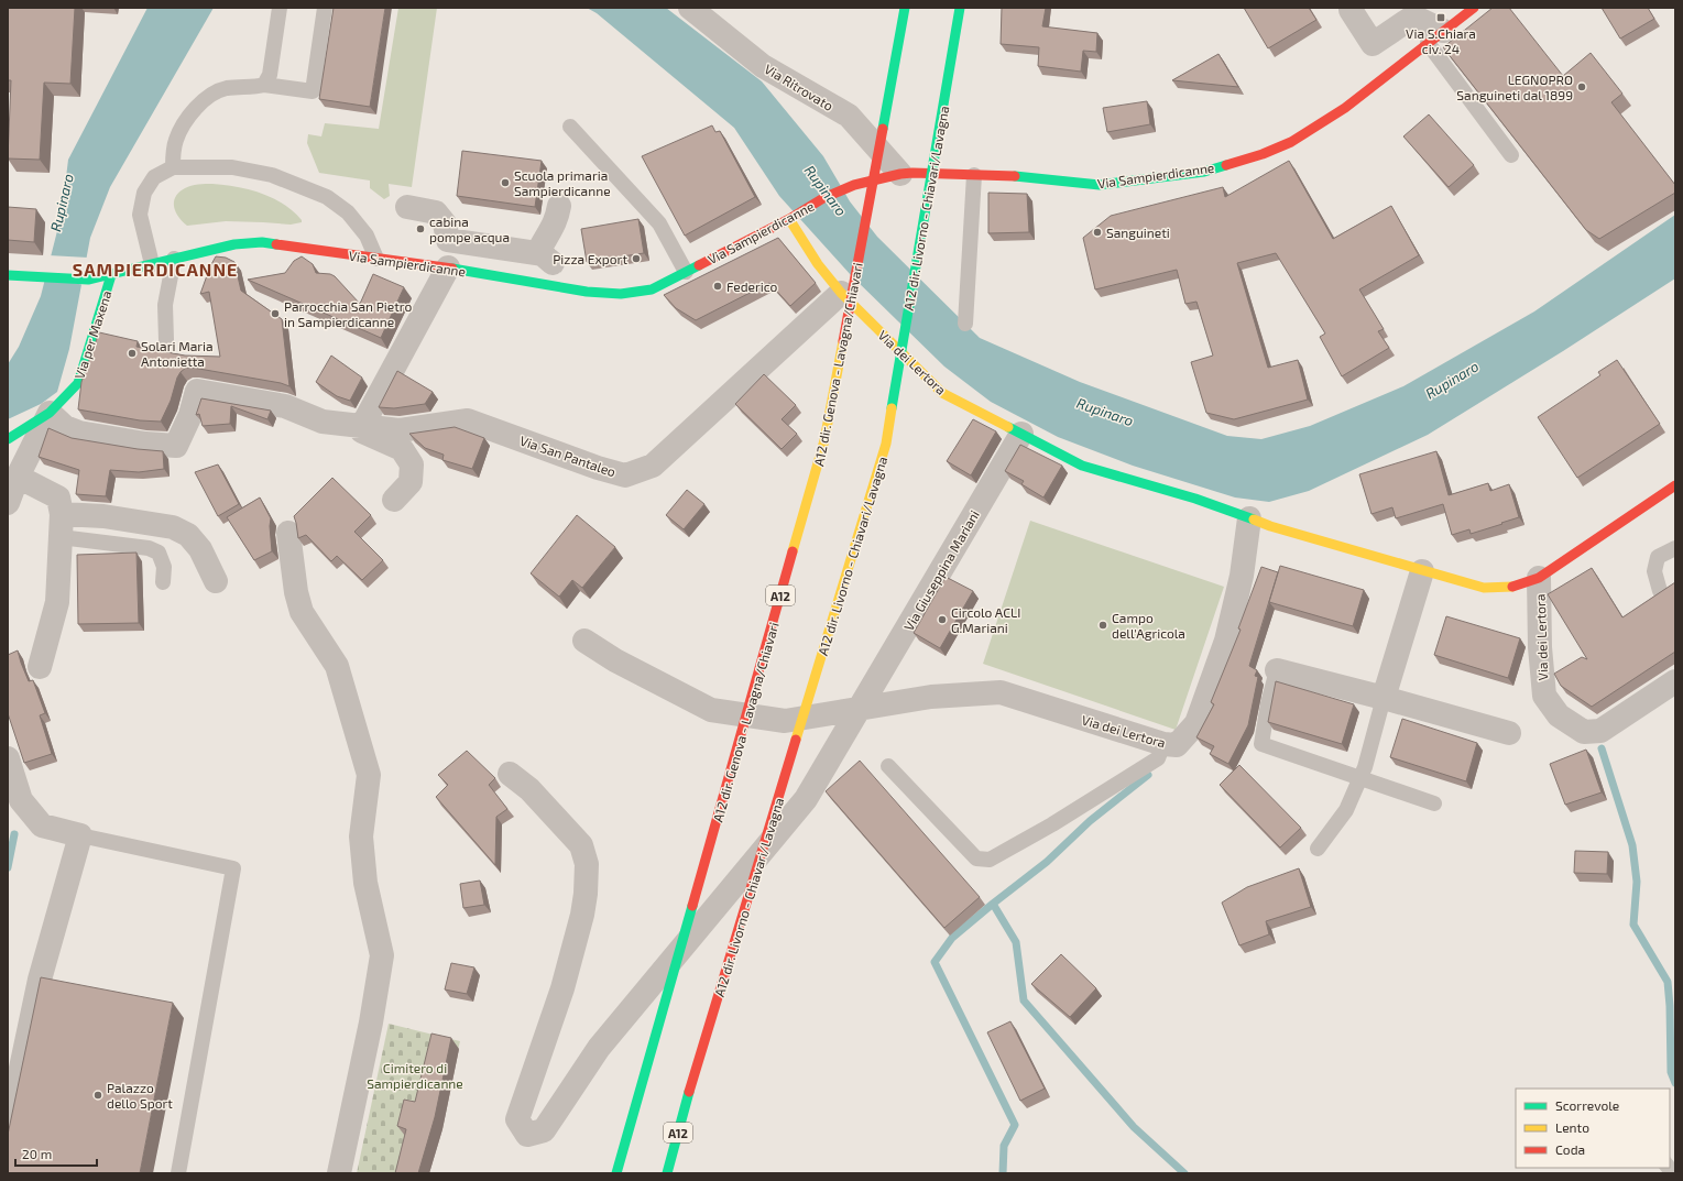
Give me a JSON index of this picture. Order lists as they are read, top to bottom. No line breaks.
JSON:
{"streets":{"main road":["Via Sampierdicanne","A12 dir. Livorno - Chiavari/Lavagna","Via per Maxena","Via dei Lertora","A12 dir. Genova - Lavagna/Chiavari","A12"],"street":["Via Ritrovato","Via San Pantaleo","Via Giuseppina Mariani"]},"crossings":[["Via Ritrovato","Via Sampierdicanne"],["Via Sampierdicanne","Via per Maxena"],["Via Sampierdicanne","Via dei Lertora"],["A12 dir. Livorno - Chiavari/Lavagna","A12"],["Via per Maxena","Via San Pantaleo"],["Via dei Lertora","Via San Pantaleo"],["Via dei Lertora","Via Giuseppina Mariani"]],"districts":["SAMPIERDICANNE"],"water":["Rupinaro"],"parks":["Cimitero di Sampierdicanne"],"places":{"transit":["Via S.Chiara civ. 24"],"other":["LEGNOPRO Sanguineti dal 1899","Scuola primaria Sampierdicanne","cabina pompe acqua","Sanguineti","Pizza Export","Federico","Parrocchia San Pietro in Sampierdicanne","Solari Maria Antonietta","Circolo ACLI G.Mariani","Campo dell'Agricola","Palazzo dello Sport"]},"legend":["Scorrevole","Lento","Coda"],"scale_bar":"20 m"}
